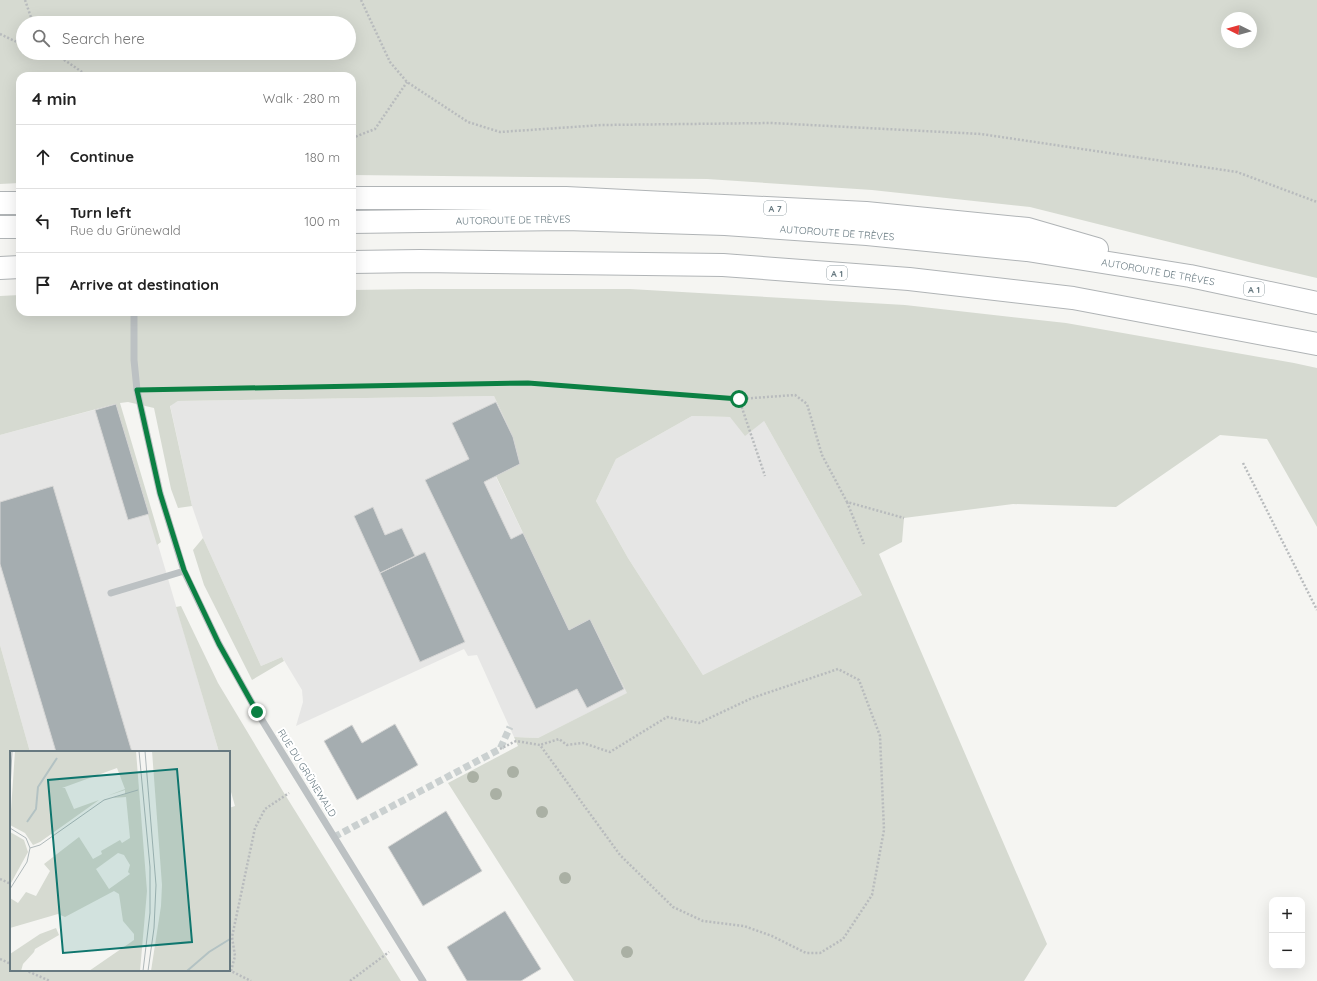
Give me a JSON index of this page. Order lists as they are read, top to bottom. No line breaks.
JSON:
{"streets":{"highway":["A 7","AUTOROUTE DE TRÈVES","A 1"],"street":["RUE DU GRÜNEWALD"]},"crossings":[["A 7","AUTOROUTE DE TRÈVES"]],"north":"left","page":{"search":"Search here","heading":["4 min","Walk · 280 m"],"list":[["Continue","180 m"],["Turn left","Rue du Grünewald","100 m"],"Arrive at destination"],"map_buttons":["+","−"]}}
